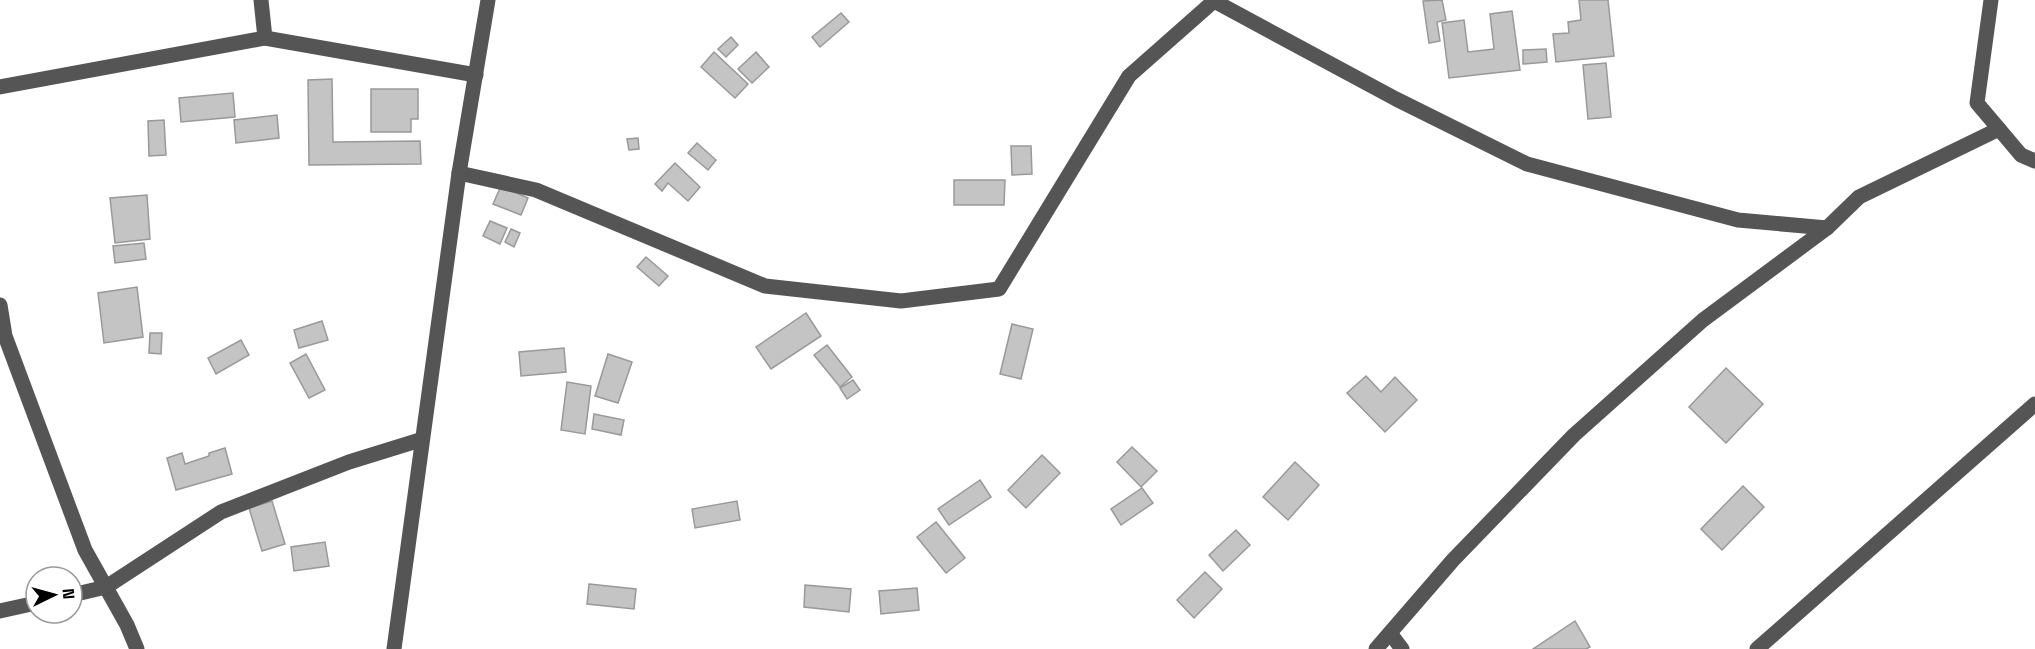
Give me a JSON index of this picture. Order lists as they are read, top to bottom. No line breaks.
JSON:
{"north":"right"}
